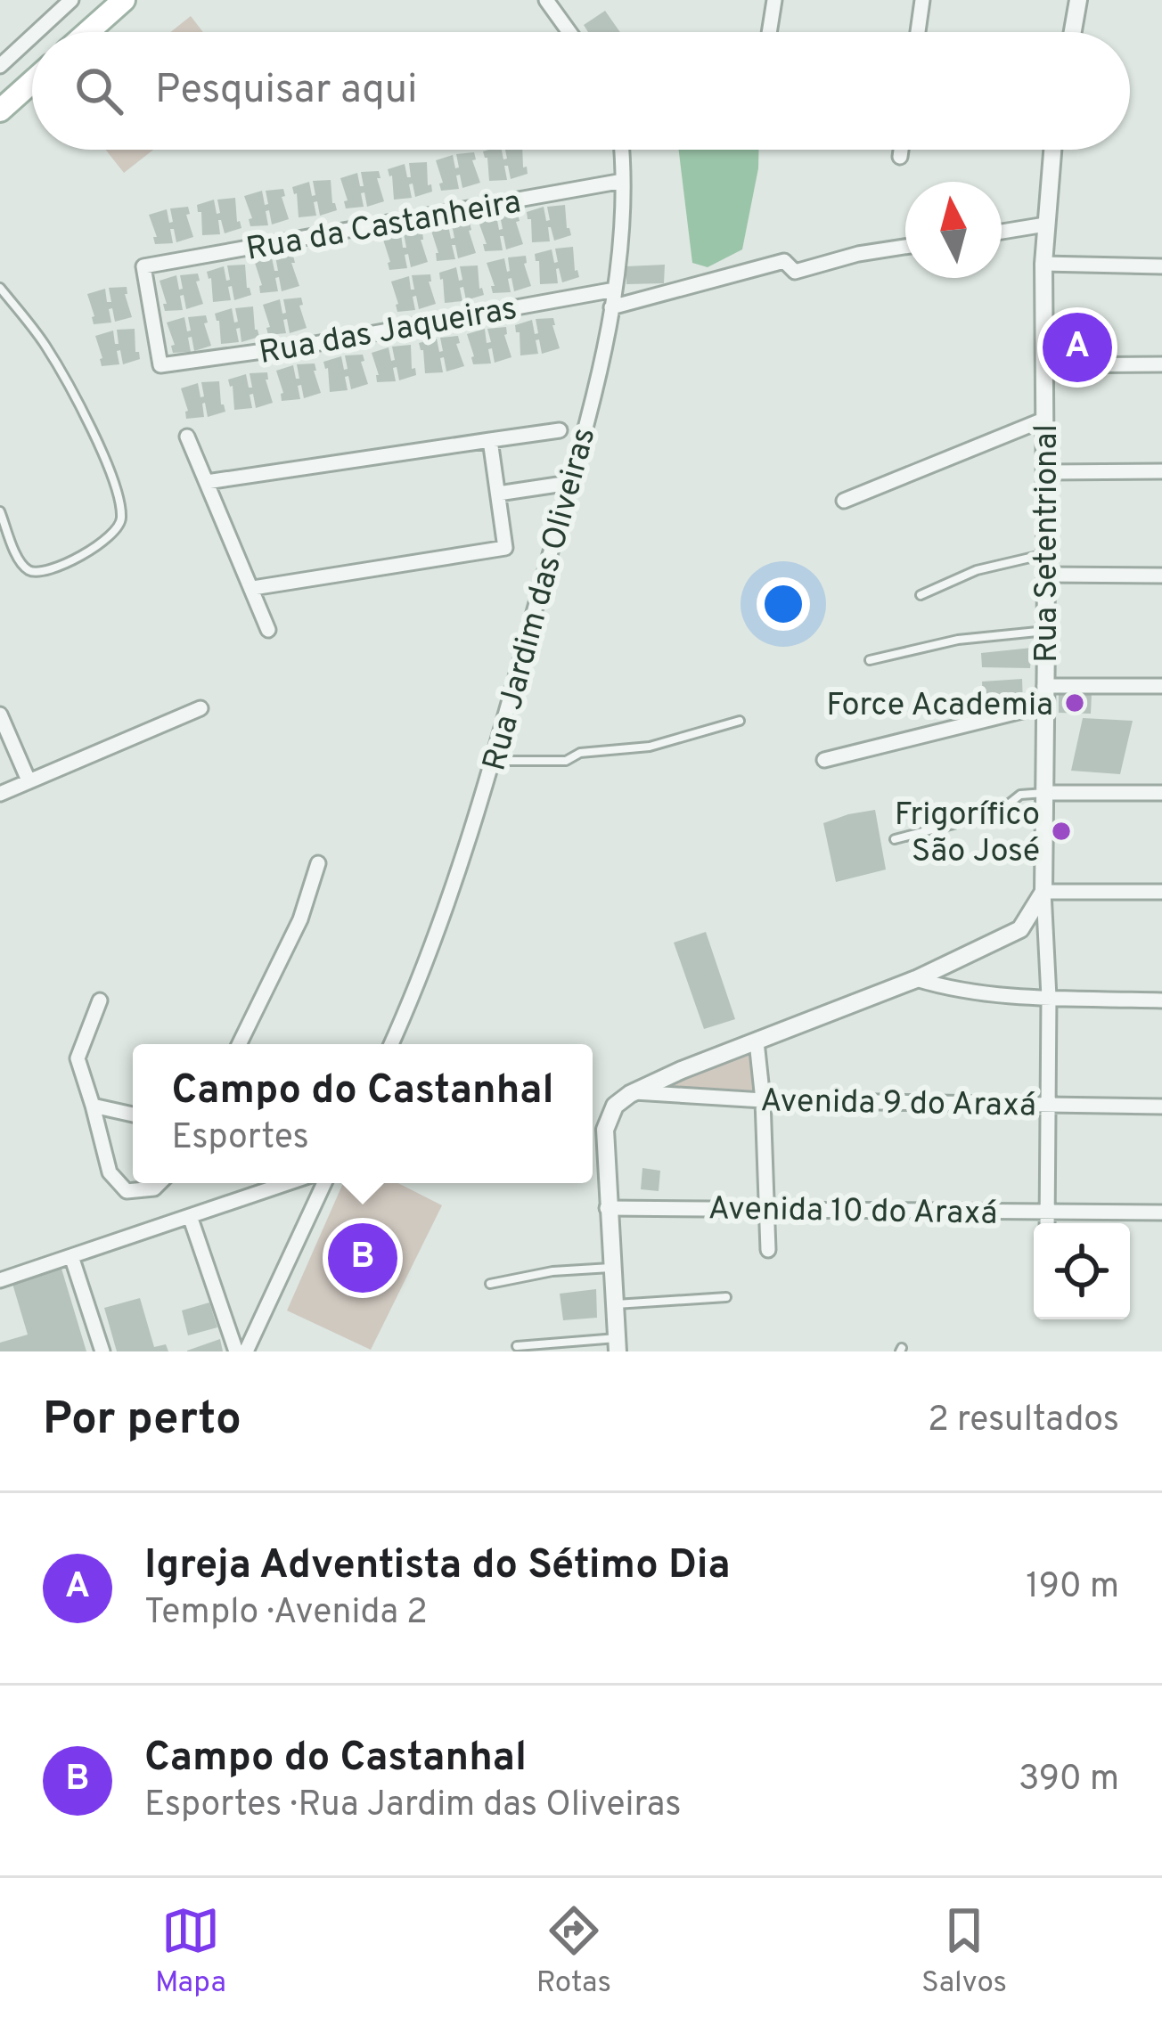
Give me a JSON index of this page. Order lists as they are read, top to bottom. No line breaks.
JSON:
{"streets":{"street":["Rua da Castanheira","Rua das Jaqueiras","Rua Setentrional","Rua Jardim das Oliveiras","Avenida 9 do Araxá","Avenida 10 do Araxá"]},"crossings":[["Rua da Castanheira","Rua das Jaqueiras"],["Rua da Castanheira","Rua Jardim das Oliveiras"],["Rua das Jaqueiras","Rua Jardim das Oliveiras"],["Rua Setentrional","Avenida 9 do Araxá"],["Rua Setentrional","Avenida 10 do Araxá"]],"places":["Force Academia","Frigorífico São José"],"north":"top","page":{"search":"Pesquisar aqui","pins":["A","B"],"popup":["Campo do Castanhal","Esportes"],"heading":["Por perto","2 resultados"],"list":[{"mark":"A","name":"Igreja Adventista do Sétimo Dia","note":"Templo · Avenida 2","value":"190 m"},{"mark":"B","name":"Campo do Castanhal","note":"Esportes · Rua Jardim das Oliveiras","value":"390 m"}],"nav":["Mapa","Rotas","Salvos"]}}
